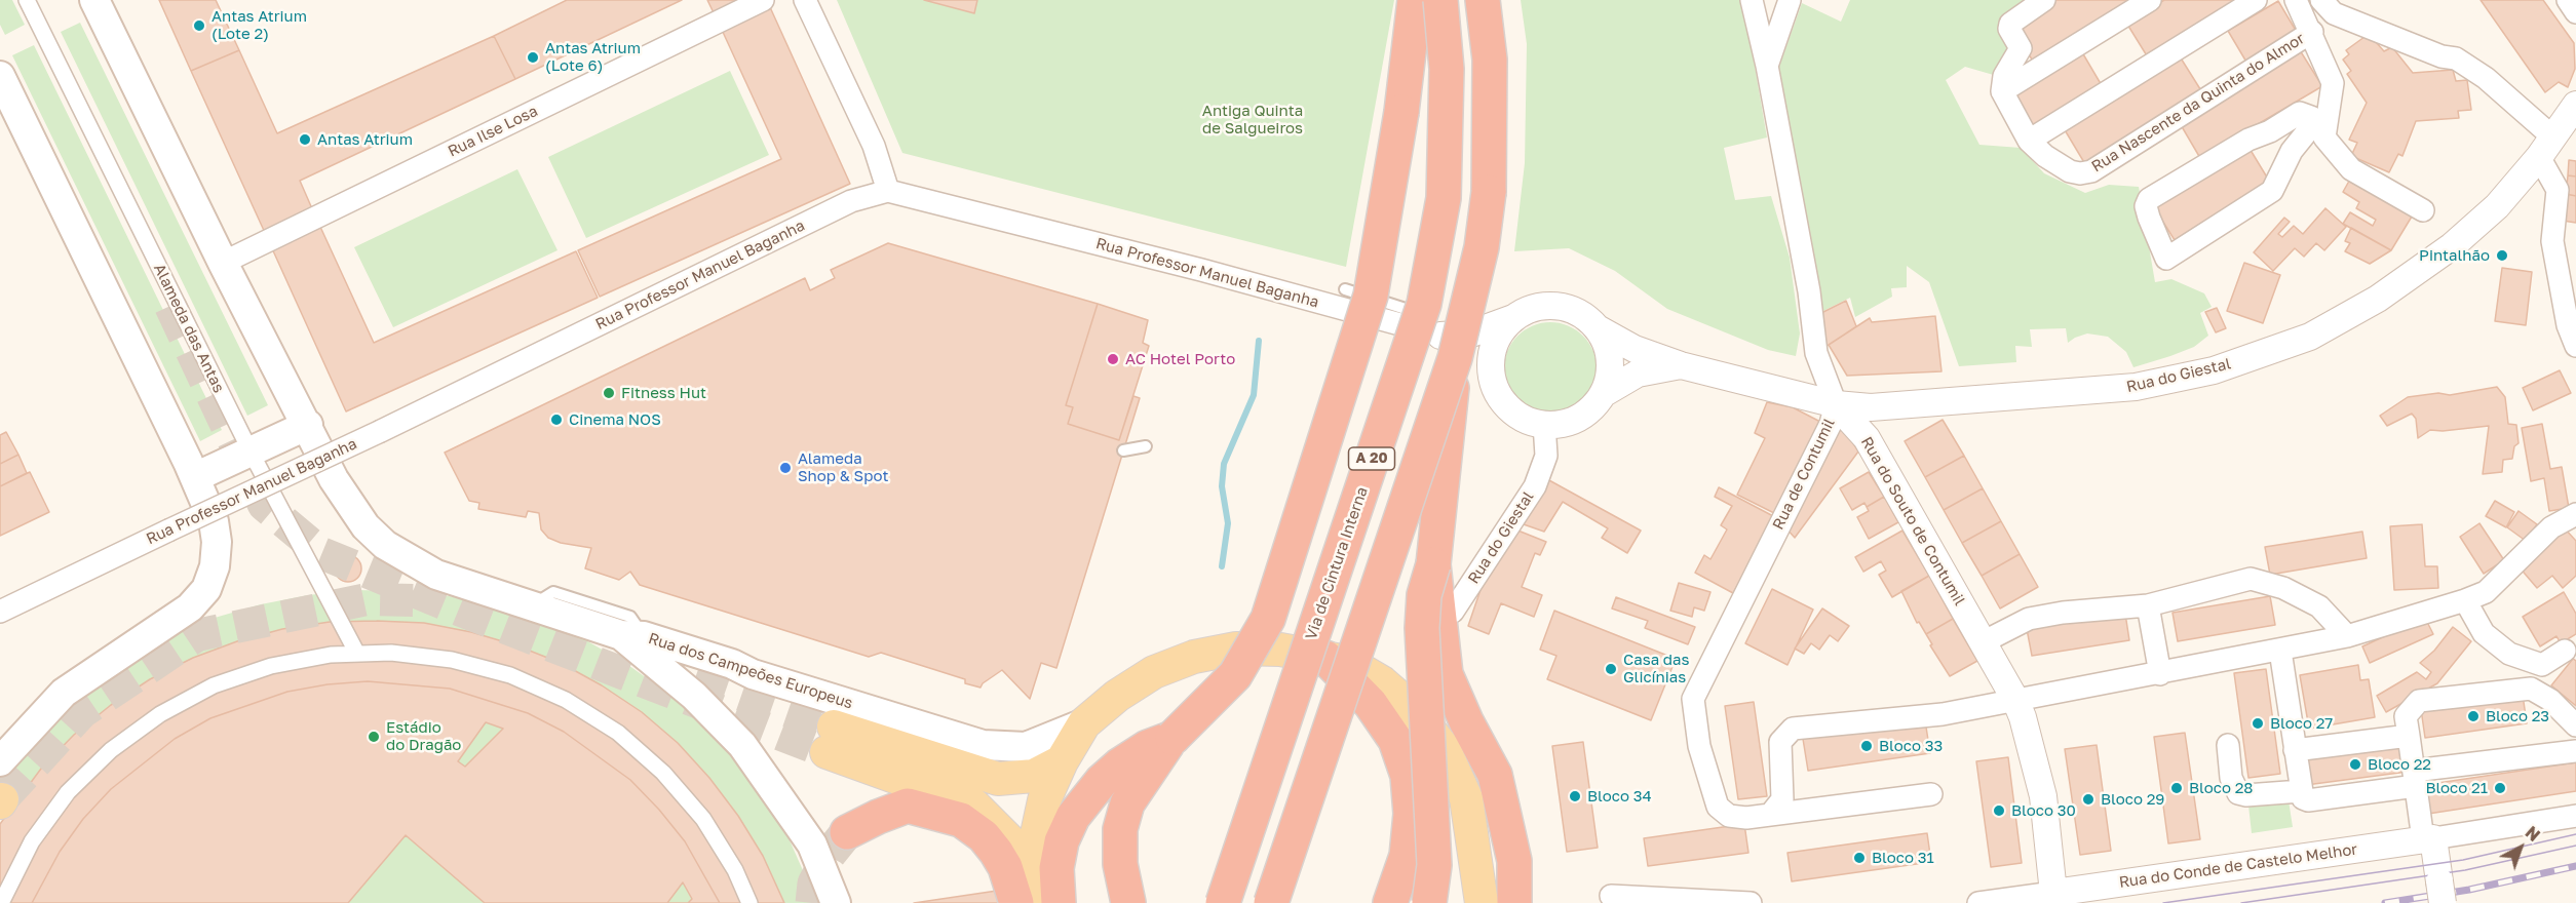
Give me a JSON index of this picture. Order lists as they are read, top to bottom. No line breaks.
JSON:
{"streets":{"highway":["A 20","Via de Cintura Interna"],"main road":["Rua dos Campeões Europeus"],"street":["Rua Nascente da Quinta do Almor","Rua Ilse Losa","Rua Professor Manuel Baganha","Alameda das Antas","Rua do Giestal","Rua de Contumil","Rua do Souto de Contumil","Rua do Conde de Castelo Melhor"]},"crossings":[["Rua Professor Manuel Baganha","Rua do Giestal"],["Rua Professor Manuel Baganha","A 20"],["Rua do Giestal","Rua de Contumil"],["Rua do Giestal","Rua do Souto de Contumil"],["Rua de Contumil","Rua do Souto de Contumil"]],"parks":["Antiga Quinta de Salgueiros"],"places":["Antas Atrium (Lote 2)","Antas Atrium (Lote 6)","Antas Atrium","Pintalhão","AC Hotel Porto","Fitness Hut","Cinema NOS","Alameda Shop & Spot","Casa das Glicínias","Bloco 23","Bloco 27","Estádio do Dragão","Bloco 33","Bloco 22","Bloco 28","Bloco 21","Bloco 34","Bloco 29","Bloco 30","Bloco 31"],"north":"top right"}
